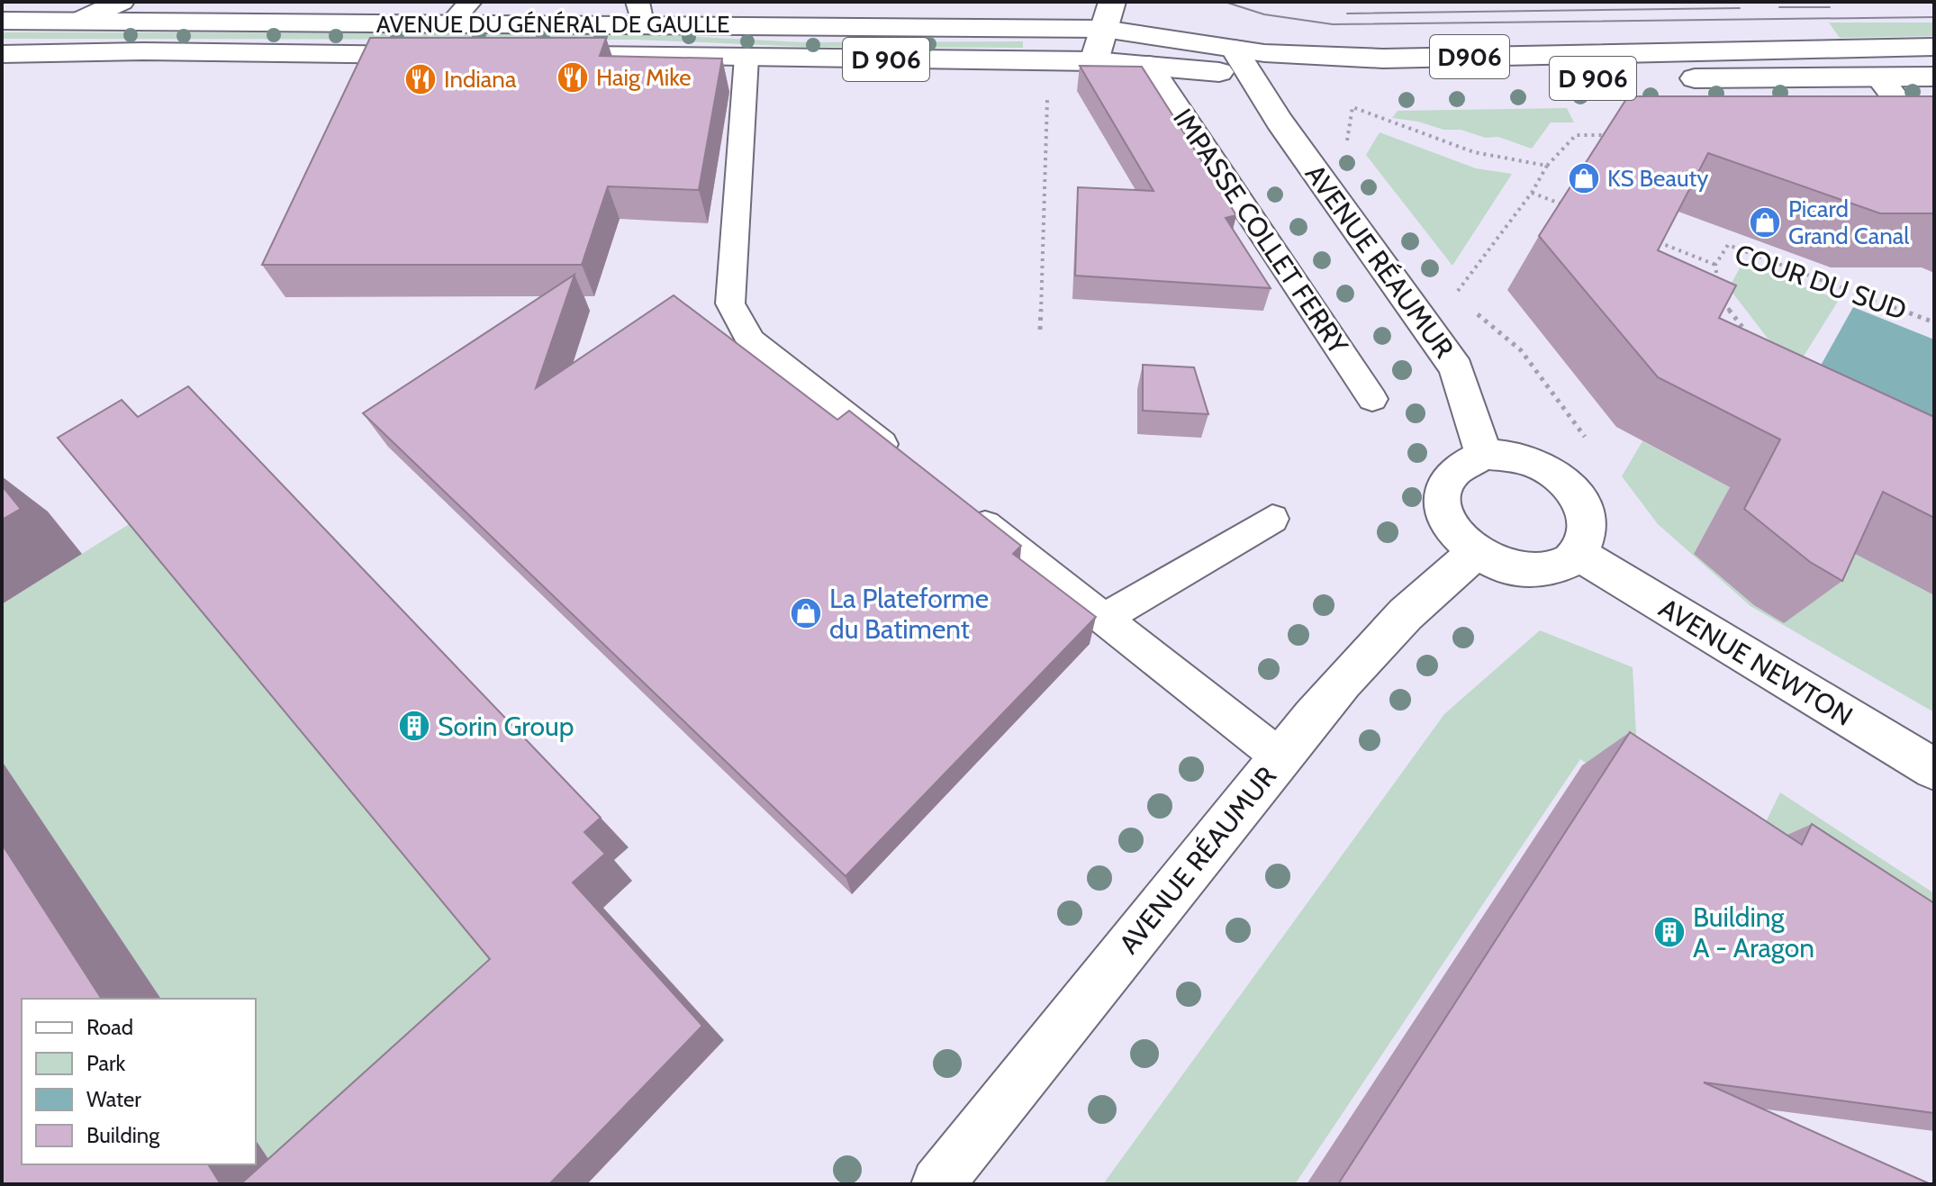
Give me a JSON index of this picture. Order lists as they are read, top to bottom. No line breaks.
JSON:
{"streets":{"main road":["AVENUE DU GÉNÉRAL DE GAULLE","D906","D 906","AVENUE RÉAUMUR","AVENUE NEWTON"],"lane":["IMPASSE COLLET FERRY"],"path":["COUR DU SUD"]},"crossings":[["AVENUE DU GÉNÉRAL DE GAULLE","IMPASSE COLLET FERRY"],["AVENUE DU GÉNÉRAL DE GAULLE","AVENUE RÉAUMUR"],["AVENUE RÉAUMUR","AVENUE NEWTON"]],"places":{"restaurant":["Haig Mike","Indiana"],"shop":["KS Beauty","Picard Grand Canal","La Plateforme du Batiment"],"building":["Sorin Group","Building A - Aragon"]},"legend":["Road","Park","Water","Building"]}
